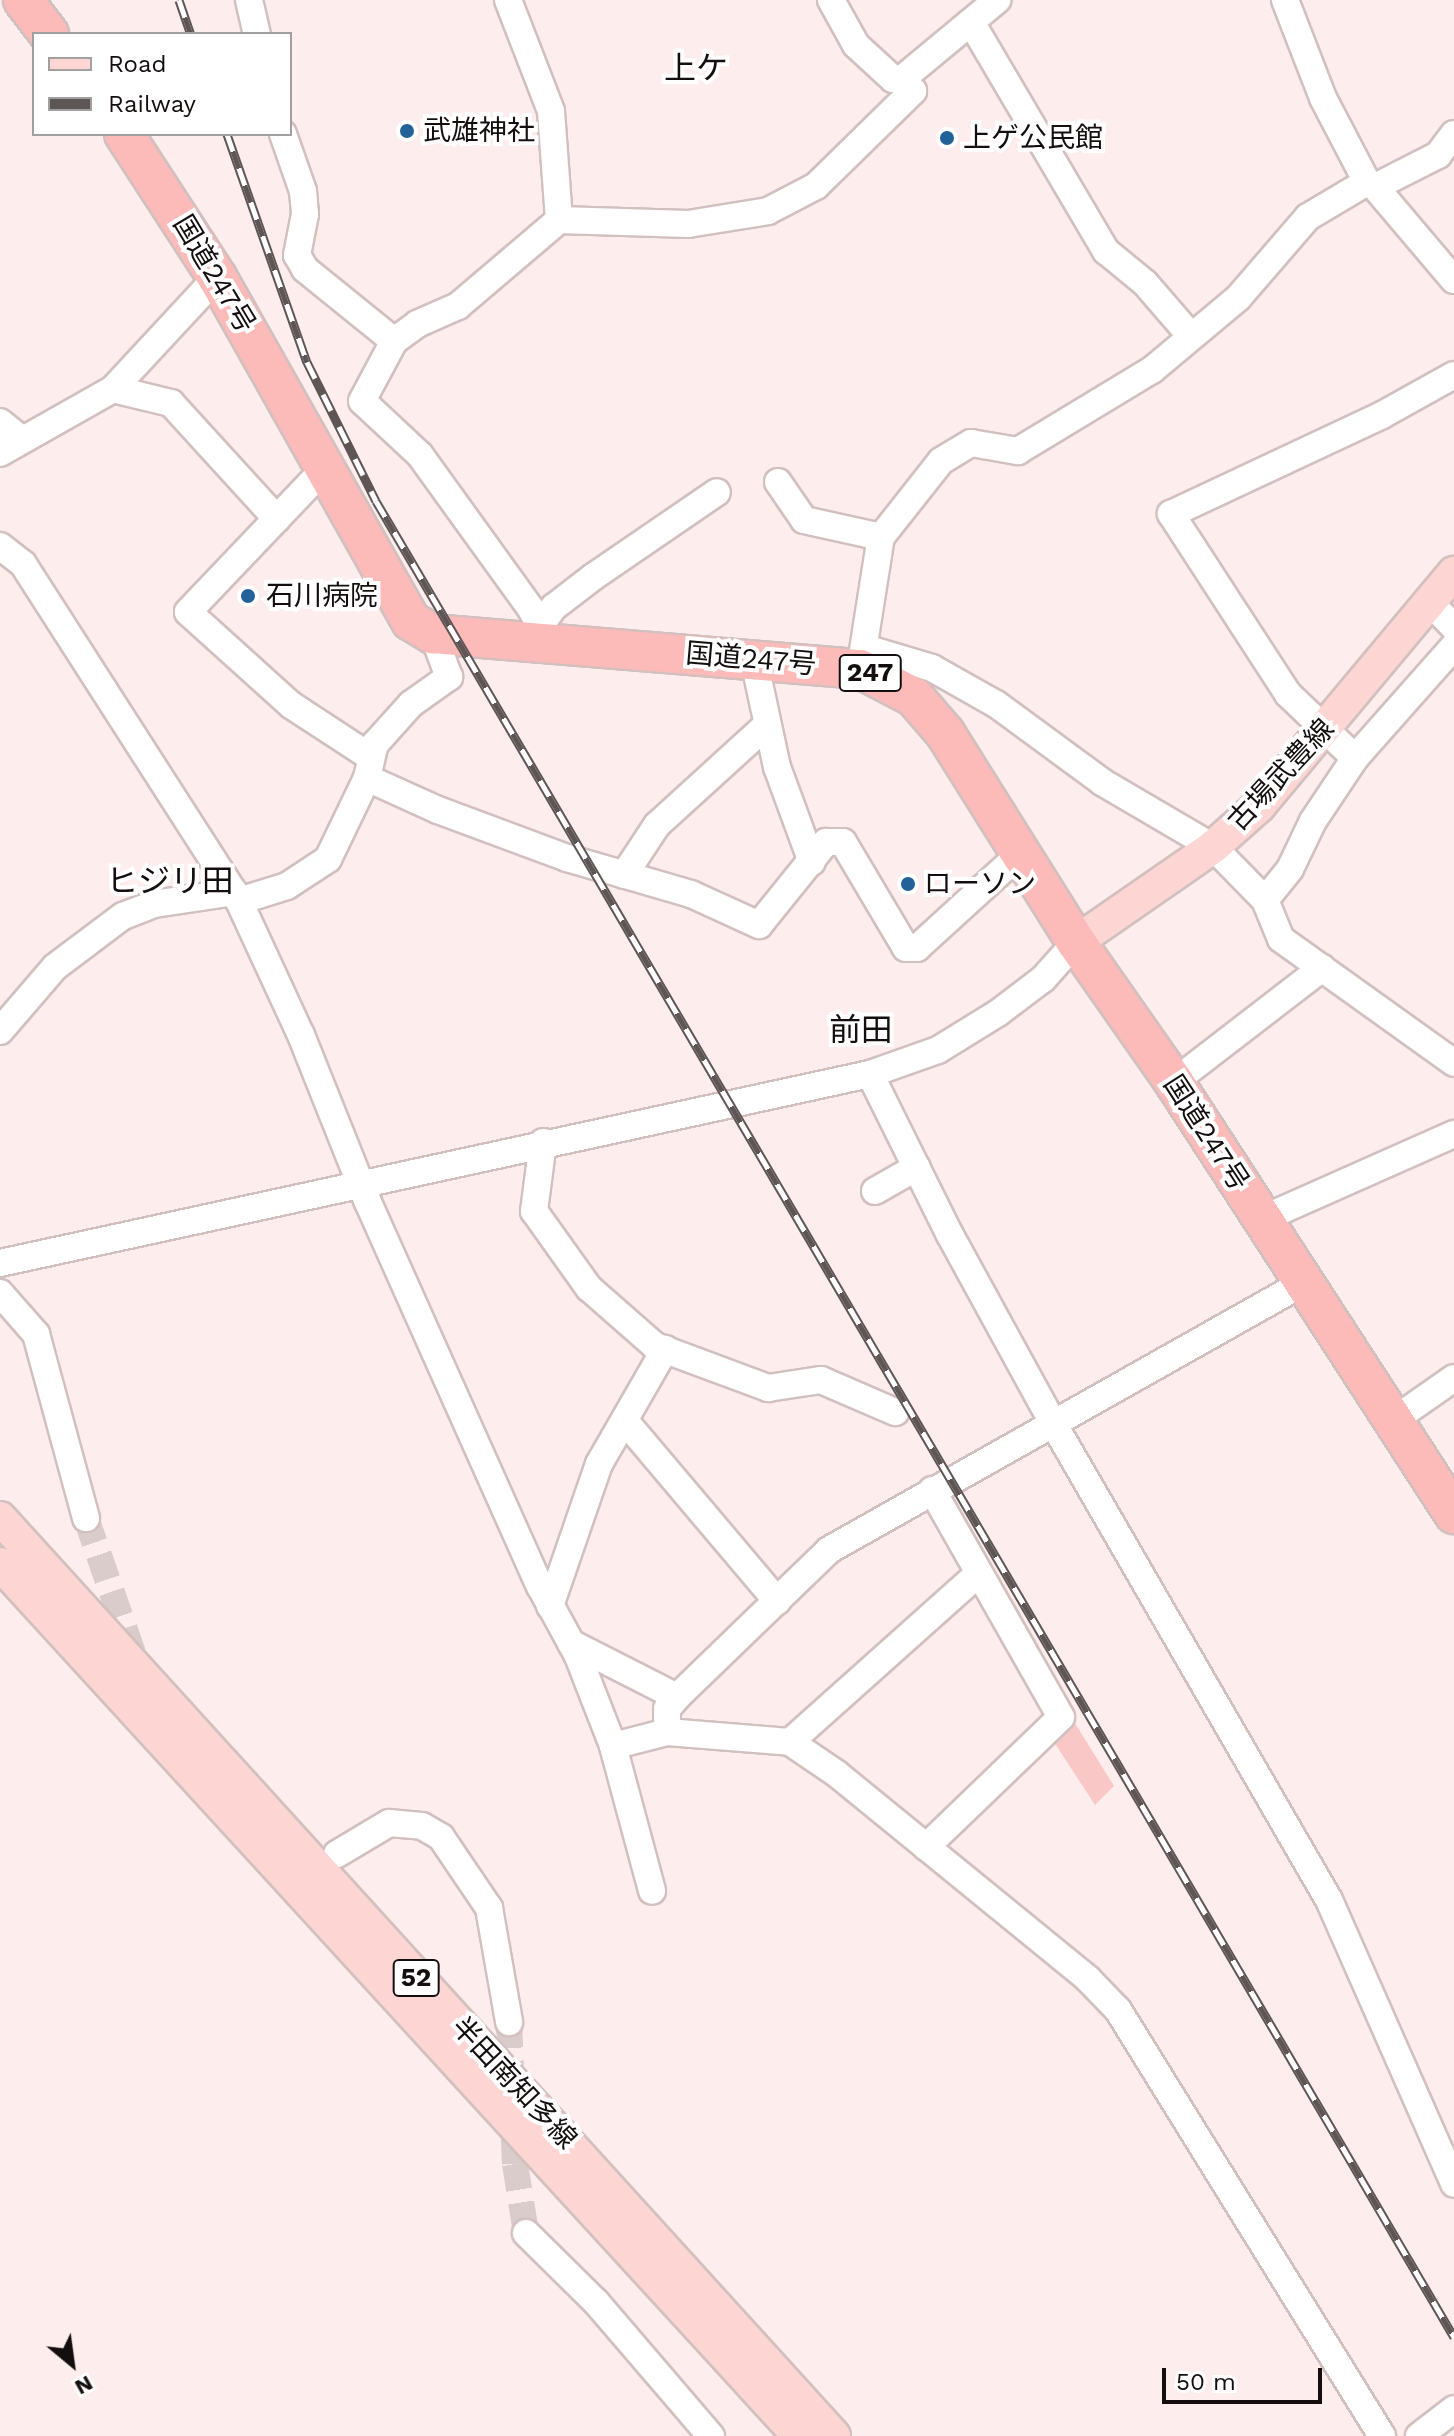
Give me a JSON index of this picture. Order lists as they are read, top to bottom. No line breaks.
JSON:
{"streets":{"highway":["国道247号","247"],"main road":["古場武豊線","52","半田南知多線"]},"crossings":[["国道247号","古場武豊線"]],"districts":["上ケ","ヒジリ田","前田"],"places":["武雄神社","上ゲ公民館","石川病院","ローソン"],"legend":["Road","Railway"],"scale_bar":"50 m","north":"bottom right"}
